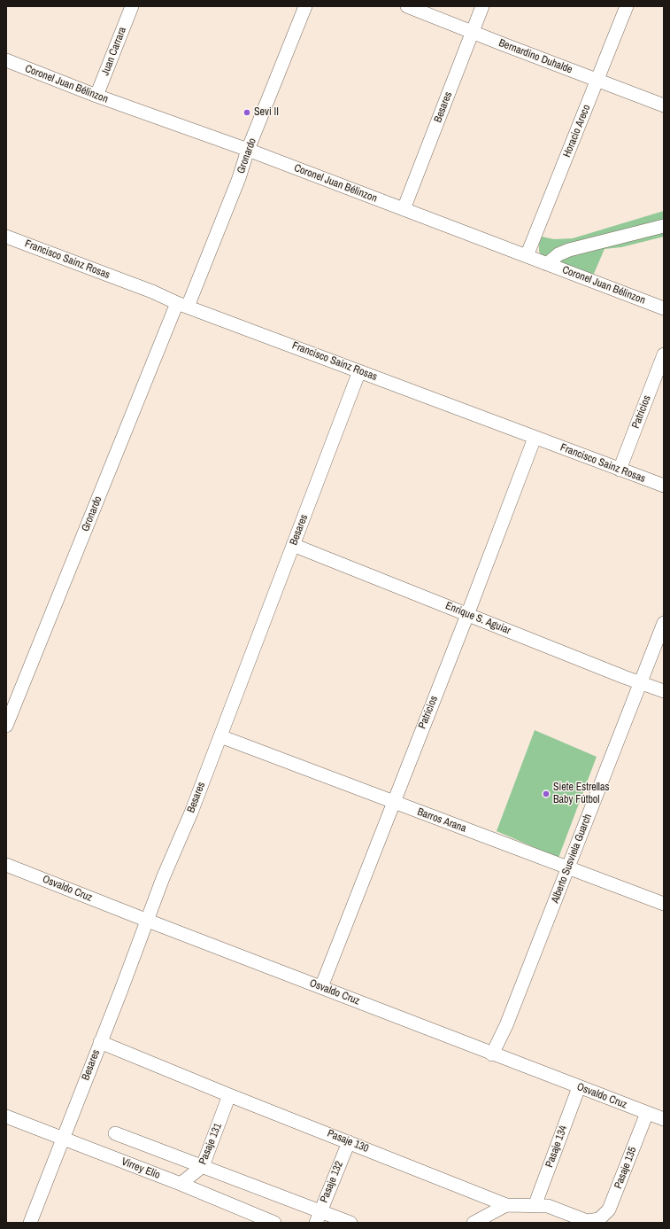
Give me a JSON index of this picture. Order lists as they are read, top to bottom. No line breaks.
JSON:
{"streets":{"street":["Juan Carrara","Bernardino Duhalde","Coronel Juan Bélinzon","Besares","Horacio Areco","Gronardo","Francisco Sainz Rosas","Patricios","Enrique S. Aguiar","Barros Arana","Alberto Susviela Guarch","Osvaldo Cruz","Pasaje 130","Pasaje 131","Pasaje 134","Pasaje 135","Virrey Elío","Pasaje 132"]},"crossings":[["Juan Carrara","Coronel Juan Bélinzon"],["Bernardino Duhalde","Besares"],["Bernardino Duhalde","Horacio Areco"],["Coronel Juan Bélinzon","Besares"],["Coronel Juan Bélinzon","Horacio Areco"],["Coronel Juan Bélinzon","Gronardo"],["Besares","Francisco Sainz Rosas"],["Besares","Enrique S. Aguiar"],["Besares","Barros Arana"],["Besares","Osvaldo Cruz"],["Besares","Pasaje 130"],["Besares","Virrey Elío"],["Gronardo","Francisco Sainz Rosas"],["Francisco Sainz Rosas","Patricios"],["Patricios","Enrique S. Aguiar"],["Patricios","Barros Arana"],["Patricios","Osvaldo Cruz"],["Enrique S. Aguiar","Alberto Susviela Guarch"],["Barros Arana","Alberto Susviela Guarch"],["Alberto Susviela Guarch","Osvaldo Cruz"],["Osvaldo Cruz","Pasaje 134"],["Osvaldo Cruz","Pasaje 135"],["Pasaje 130","Pasaje 131"],["Pasaje 130","Pasaje 134"],["Pasaje 130","Pasaje 135"],["Pasaje 130","Pasaje 132"],["Pasaje 131","Virrey Elío"]],"places":["Sevi II","Siete Estrellas Baby Fútbol"]}
